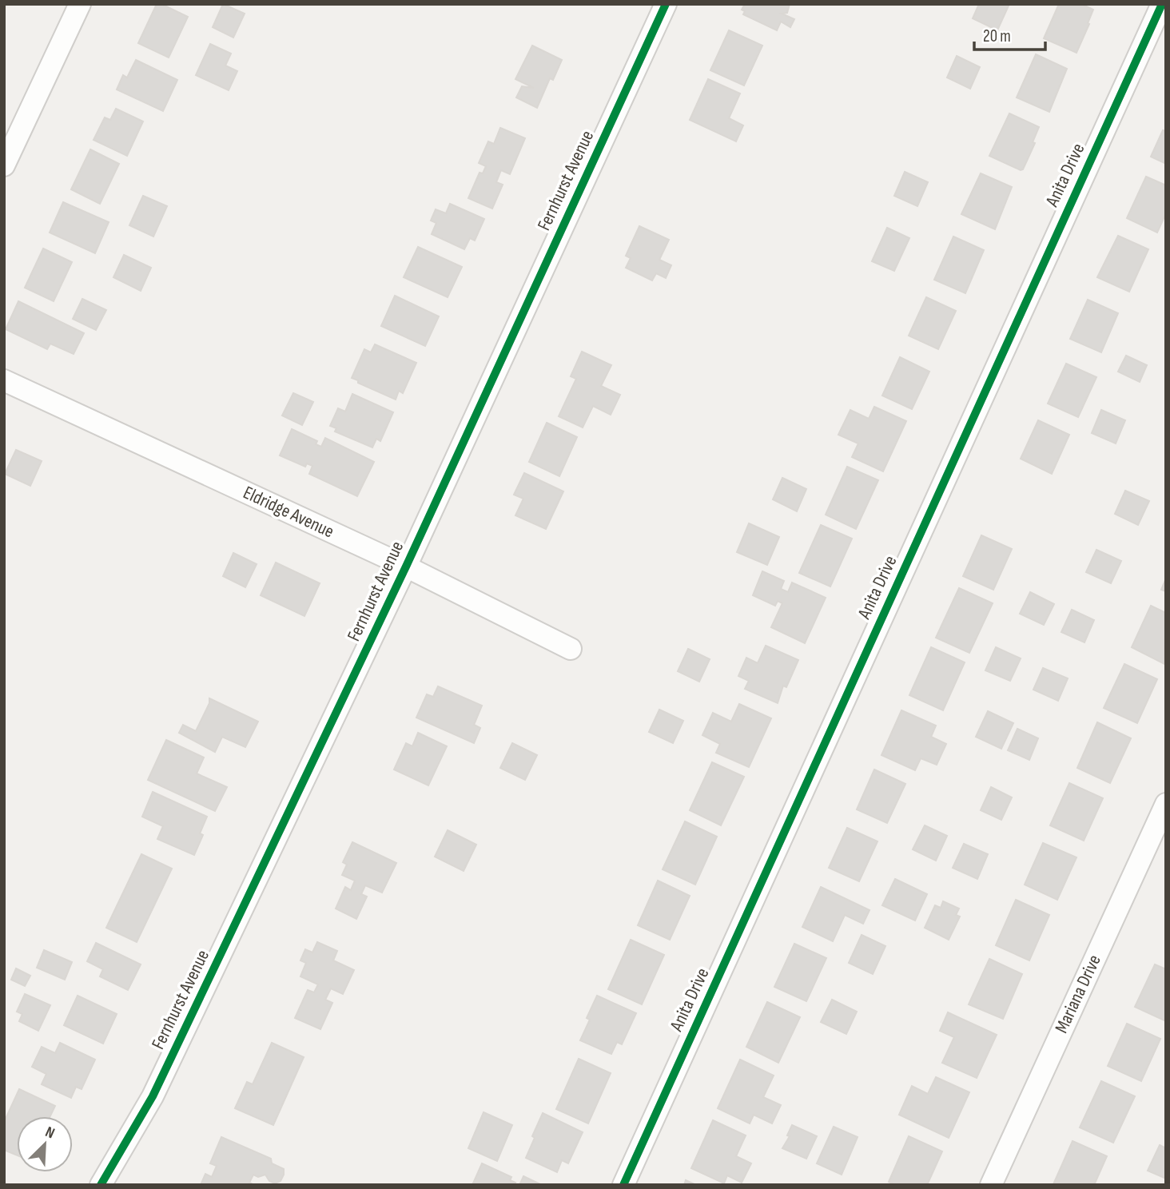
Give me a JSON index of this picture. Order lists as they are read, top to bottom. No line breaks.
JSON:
{"streets":{"street":["Anita Drive","Fernhurst Avenue","Eldridge Avenue","Mariana Drive"]},"crossings":[["Fernhurst Avenue","Eldridge Avenue"]],"scale_bar":"20 m","north":"top right"}
